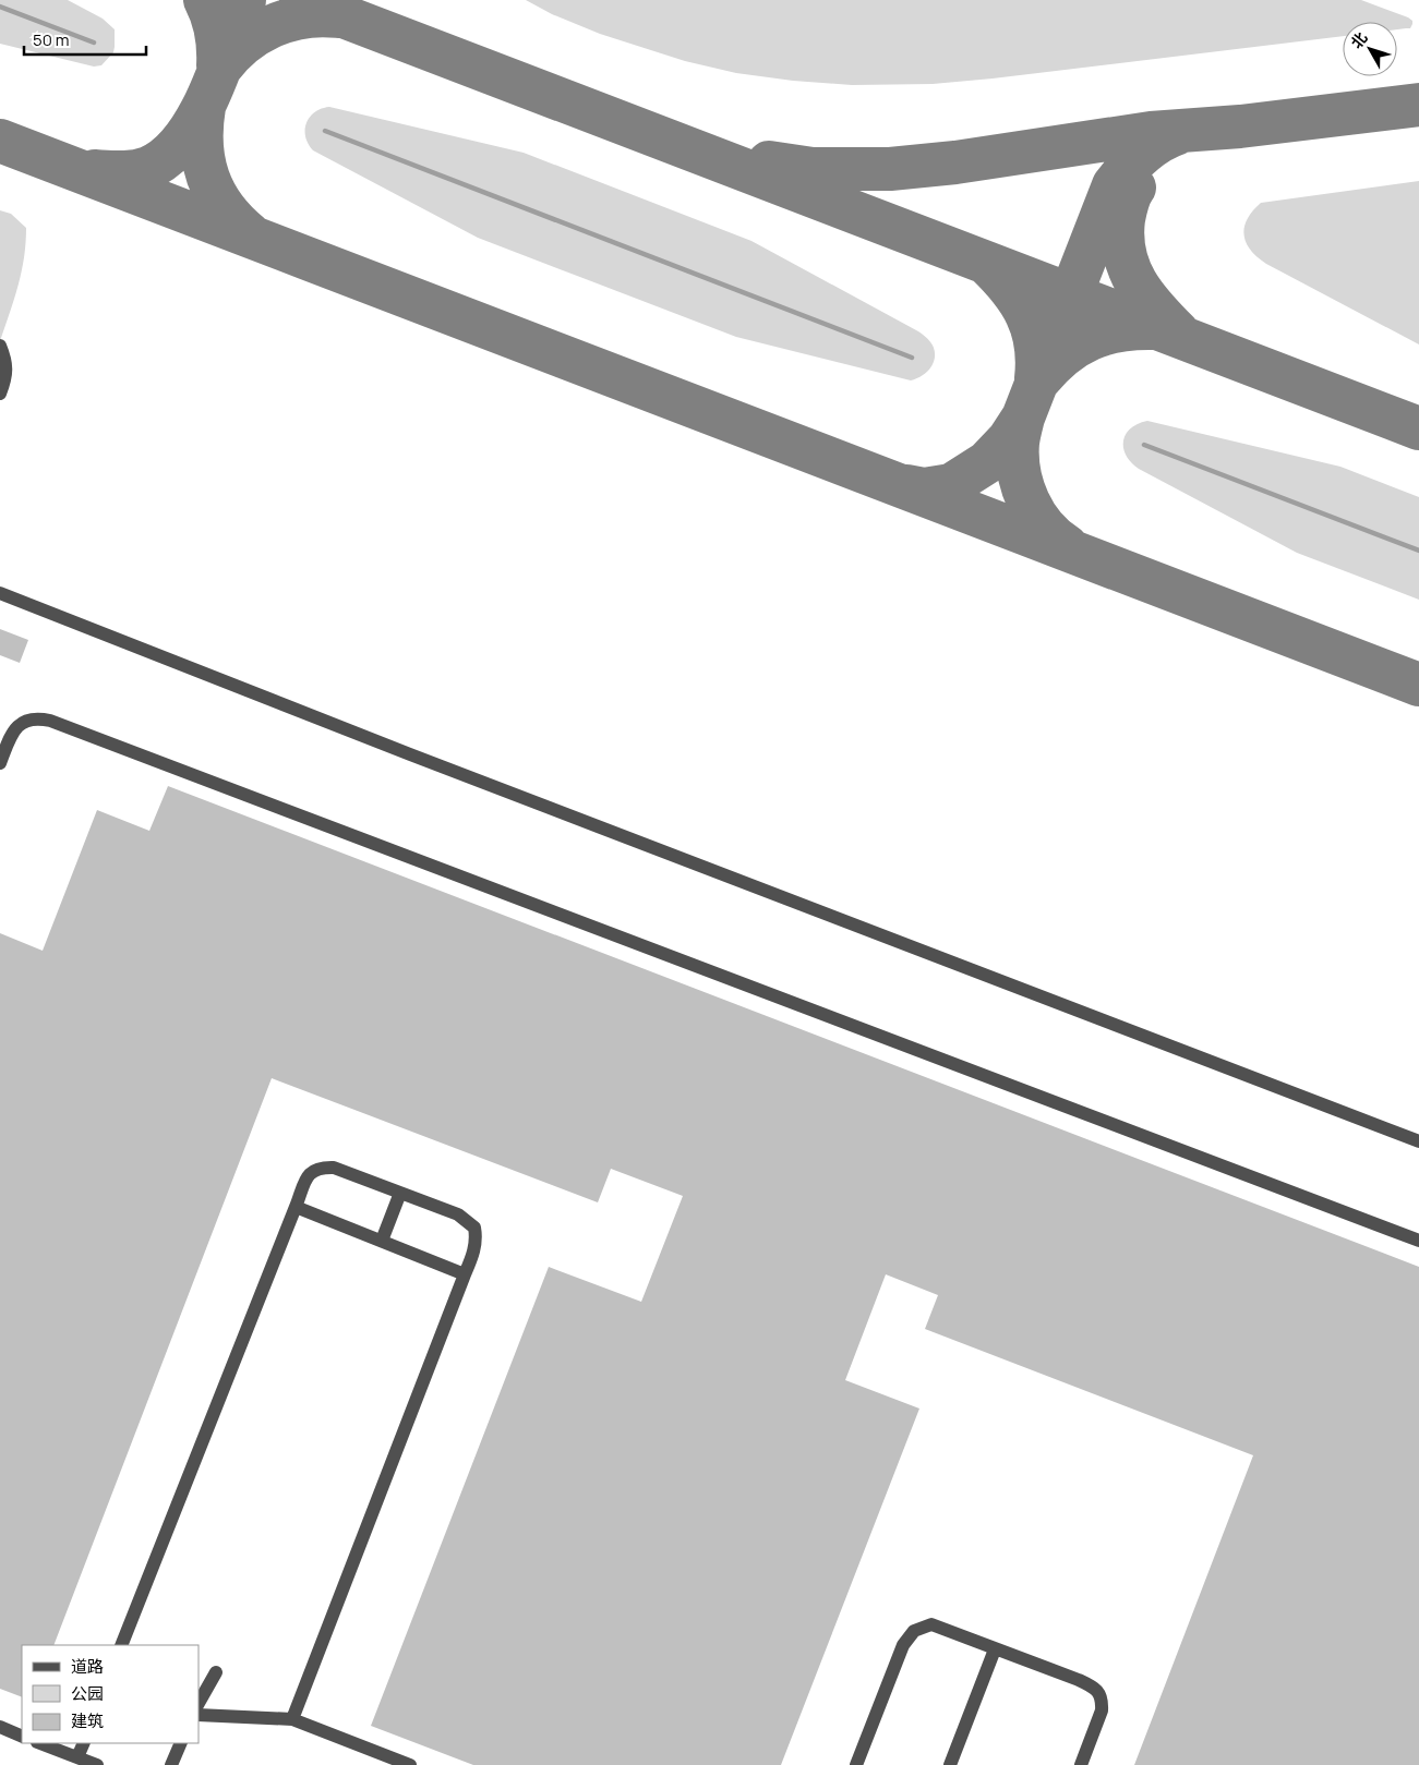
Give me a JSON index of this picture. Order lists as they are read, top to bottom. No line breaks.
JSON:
{"legend":["道路","公园","建筑"],"scale_bar":"50 m","north":"top left"}
